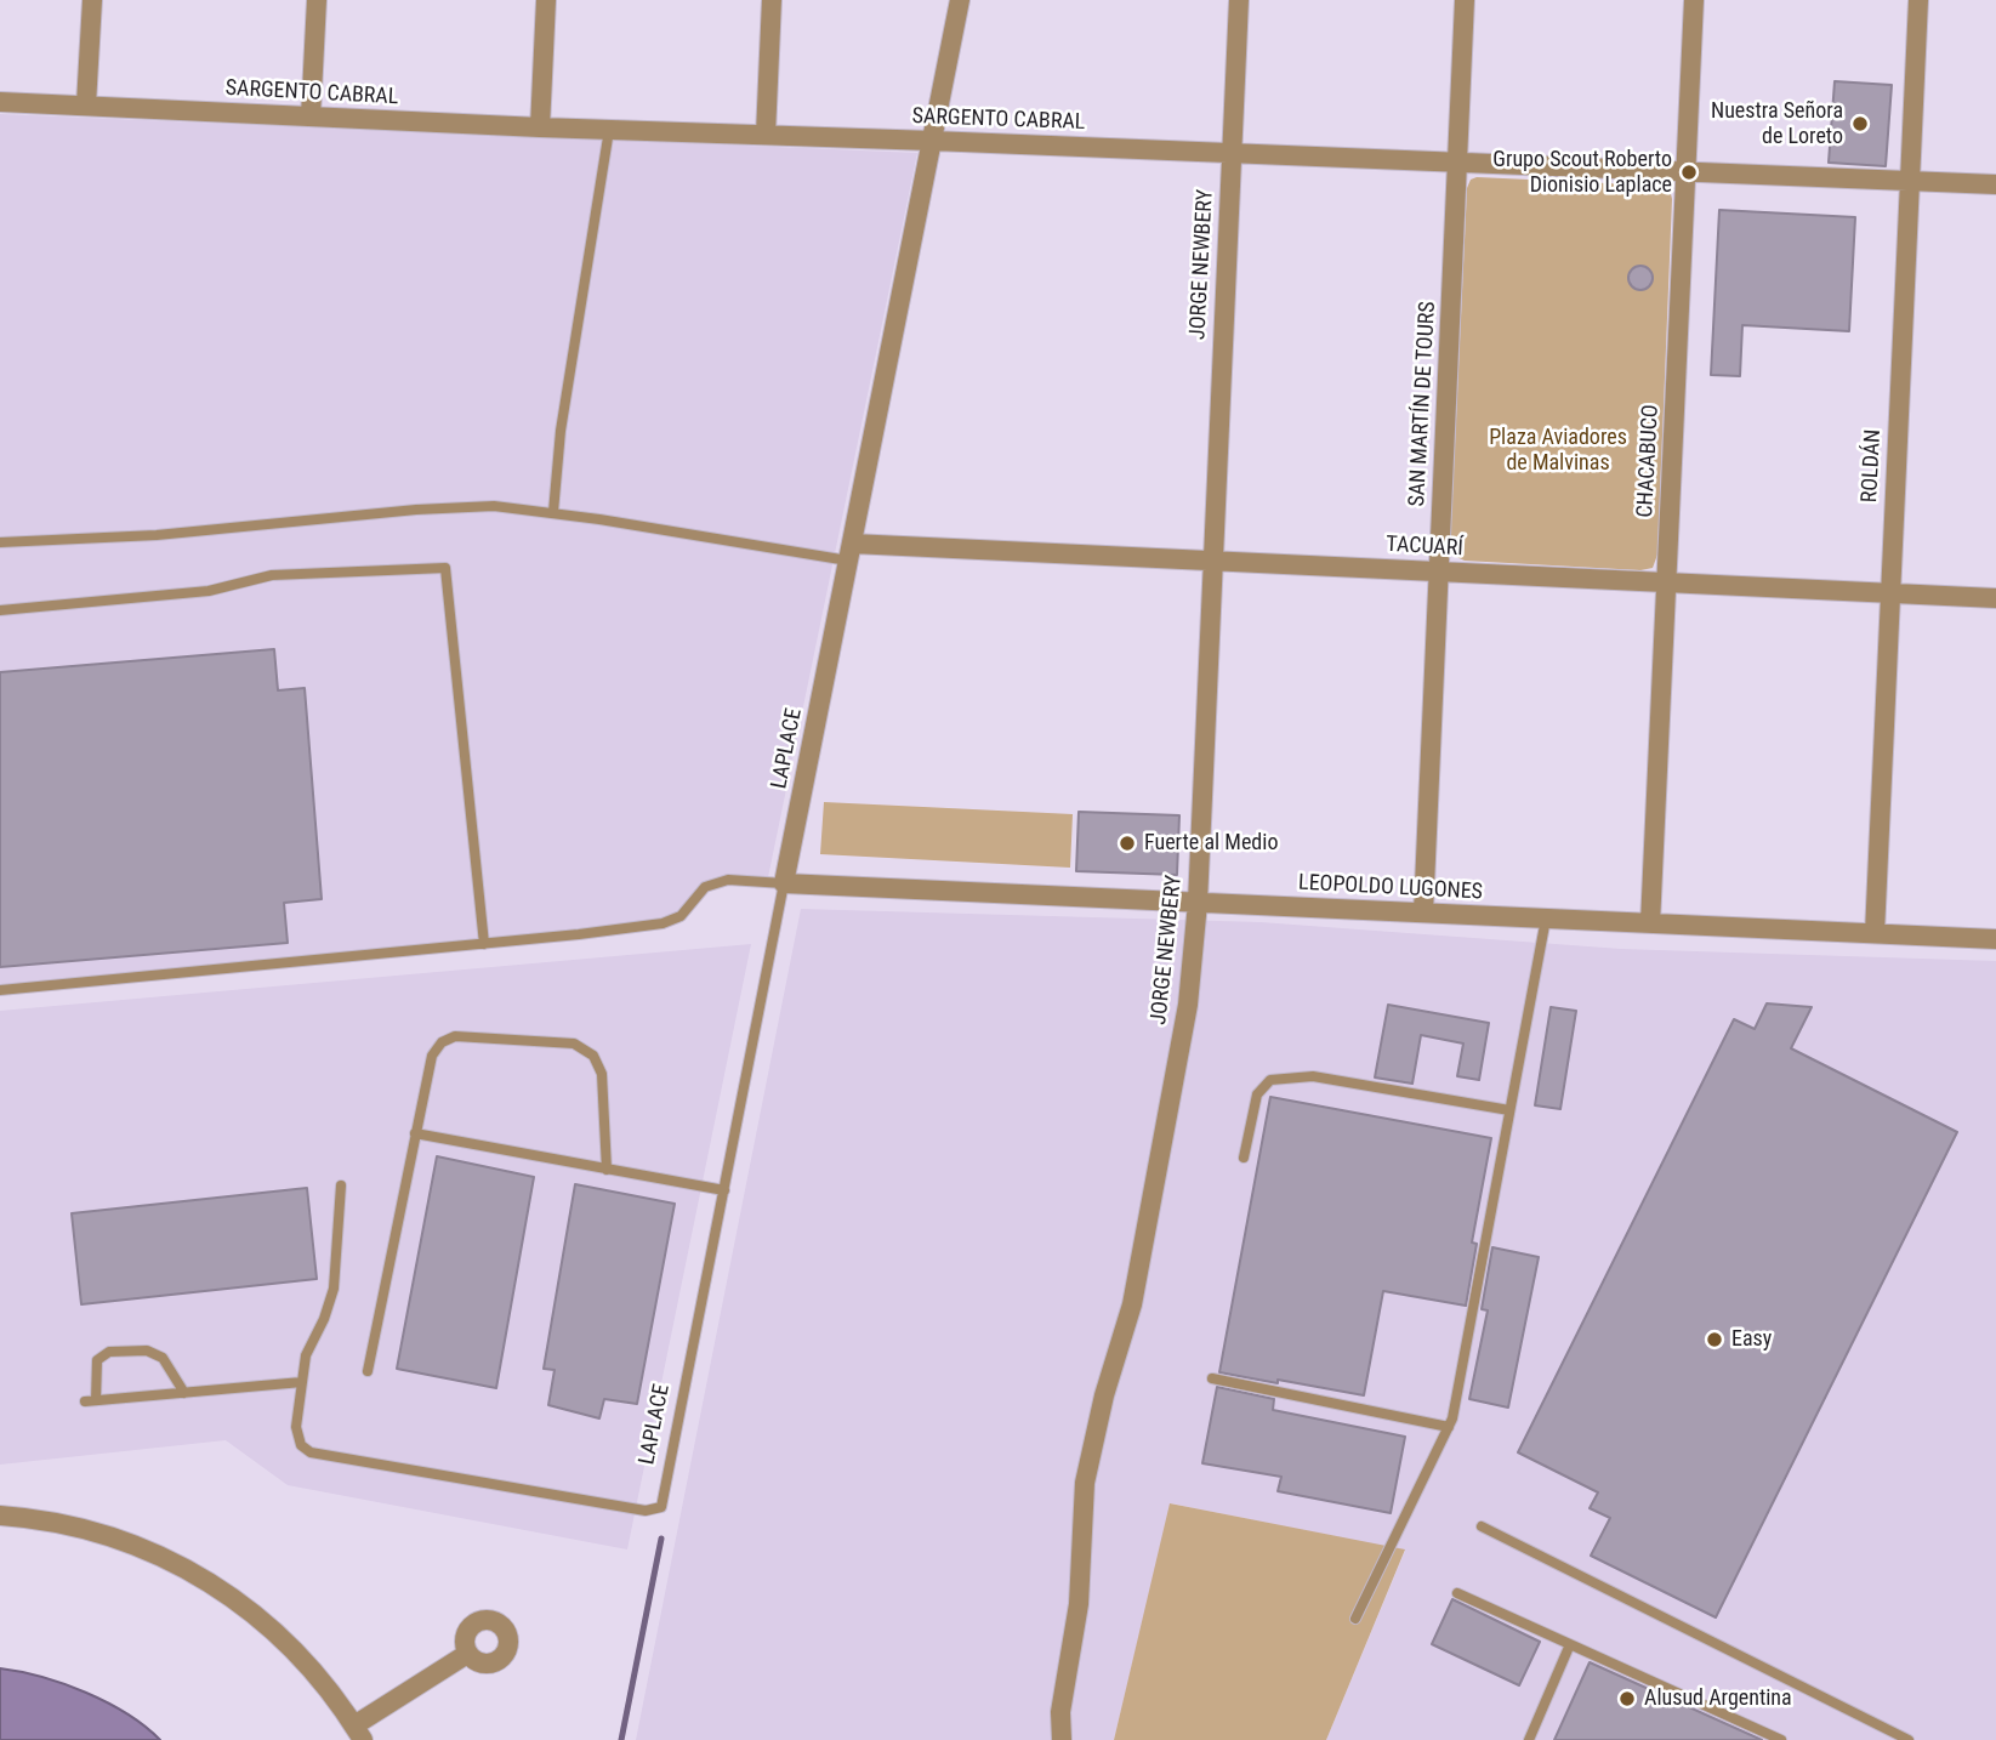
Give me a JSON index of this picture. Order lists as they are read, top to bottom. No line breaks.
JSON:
{"streets":{"street":["SARGENTO CABRAL","JORGE NEWBERY","SAN MARTÍN DE TOURS","CHACABUCO","ROLDÁN","TACUARÍ","LAPLACE","LEOPOLDO LUGONES"]},"crossings":[["SARGENTO CABRAL","JORGE NEWBERY"],["SARGENTO CABRAL","SAN MARTÍN DE TOURS"],["SARGENTO CABRAL","CHACABUCO"],["SARGENTO CABRAL","ROLDÁN"],["SARGENTO CABRAL","LAPLACE"],["JORGE NEWBERY","TACUARÍ"],["JORGE NEWBERY","LEOPOLDO LUGONES"],["SAN MARTÍN DE TOURS","TACUARÍ"],["SAN MARTÍN DE TOURS","LEOPOLDO LUGONES"],["CHACABUCO","TACUARÍ"],["CHACABUCO","LEOPOLDO LUGONES"],["ROLDÁN","TACUARÍ"],["ROLDÁN","LEOPOLDO LUGONES"],["TACUARÍ","LAPLACE"],["LAPLACE","LEOPOLDO LUGONES"]],"parks":["Plaza Aviadores de Malvinas"],"places":["Nuestra Señora de Loreto","Grupo Scout Roberto Dionisio Laplace","Fuerte al Medio","Easy","Alusud Argentina"]}
